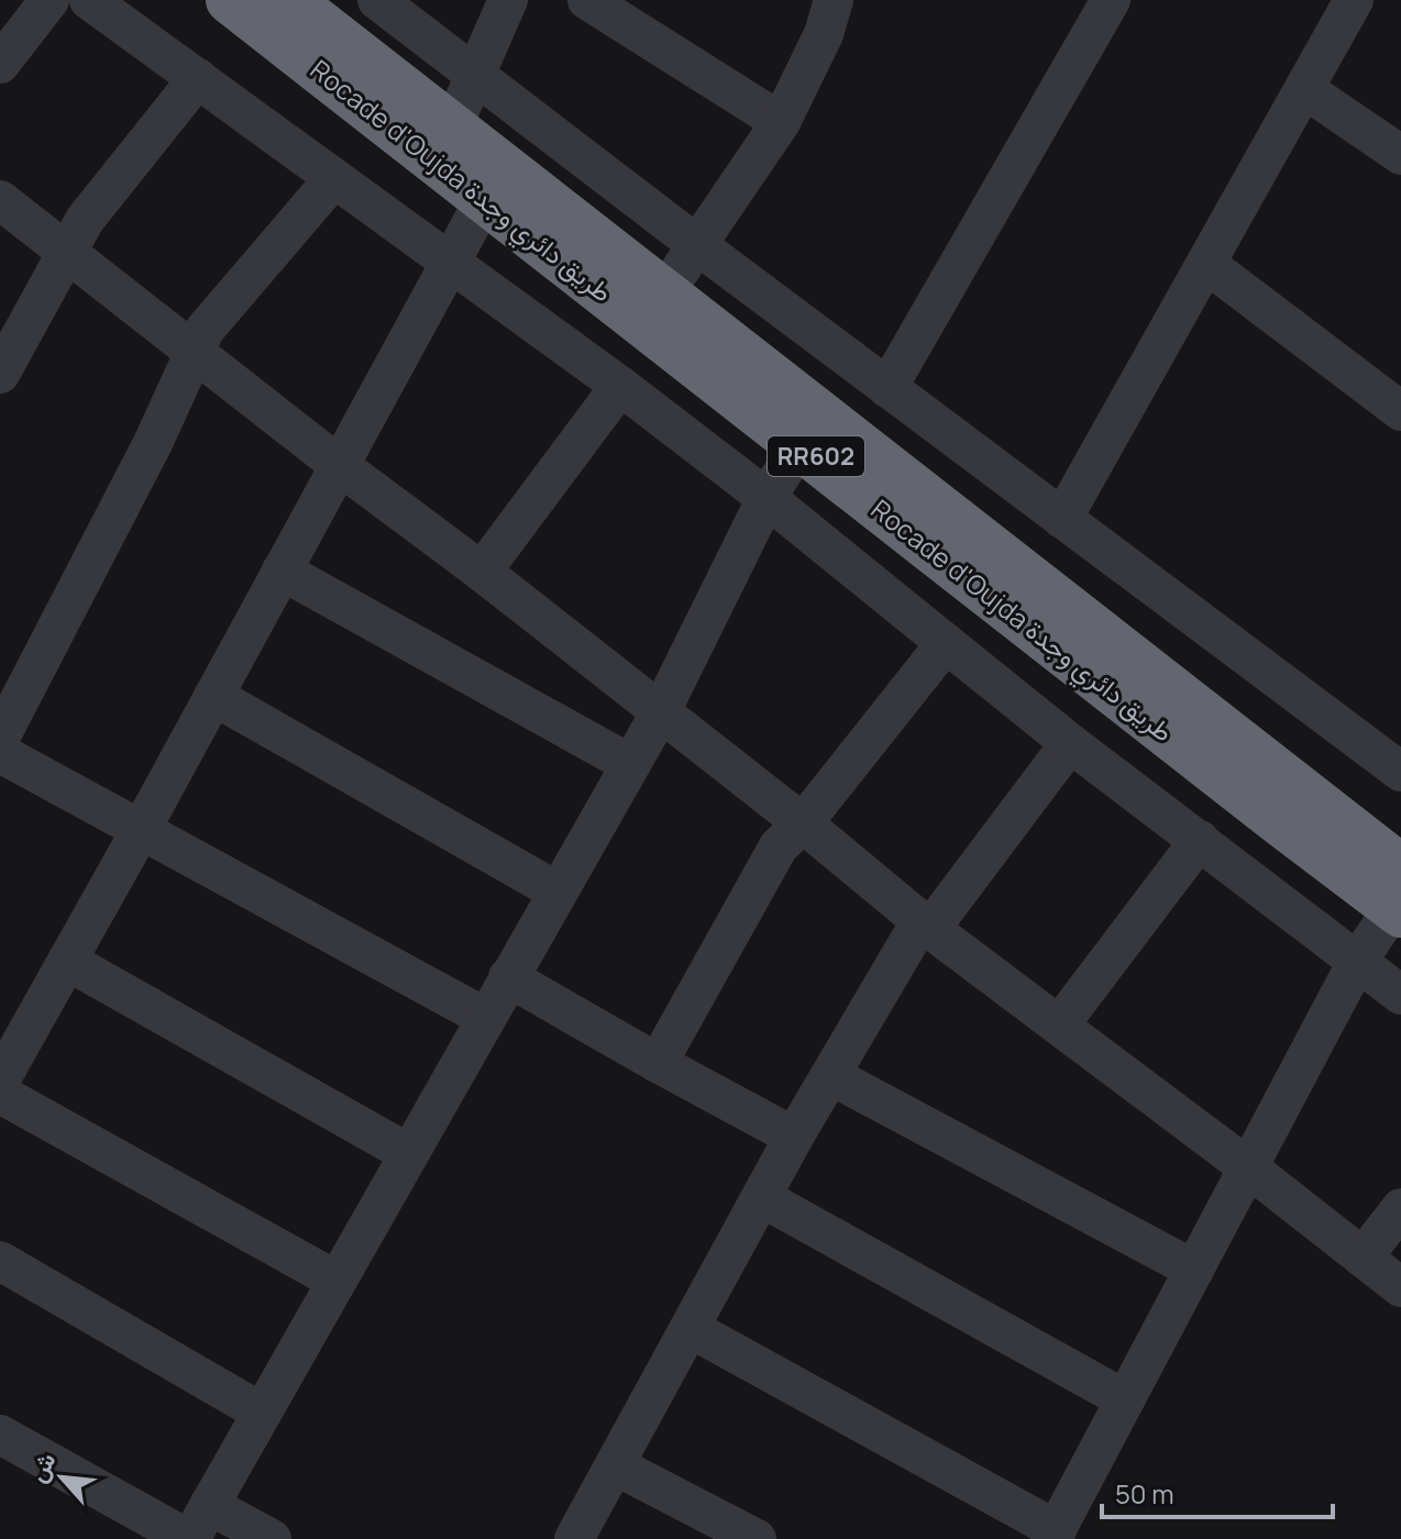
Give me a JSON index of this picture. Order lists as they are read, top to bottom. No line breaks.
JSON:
{"streets":{"highway":["Rocade d'Oujda طريق دائري وجدة","RR602"]},"scale_bar":"50 m","north":"top left"}
